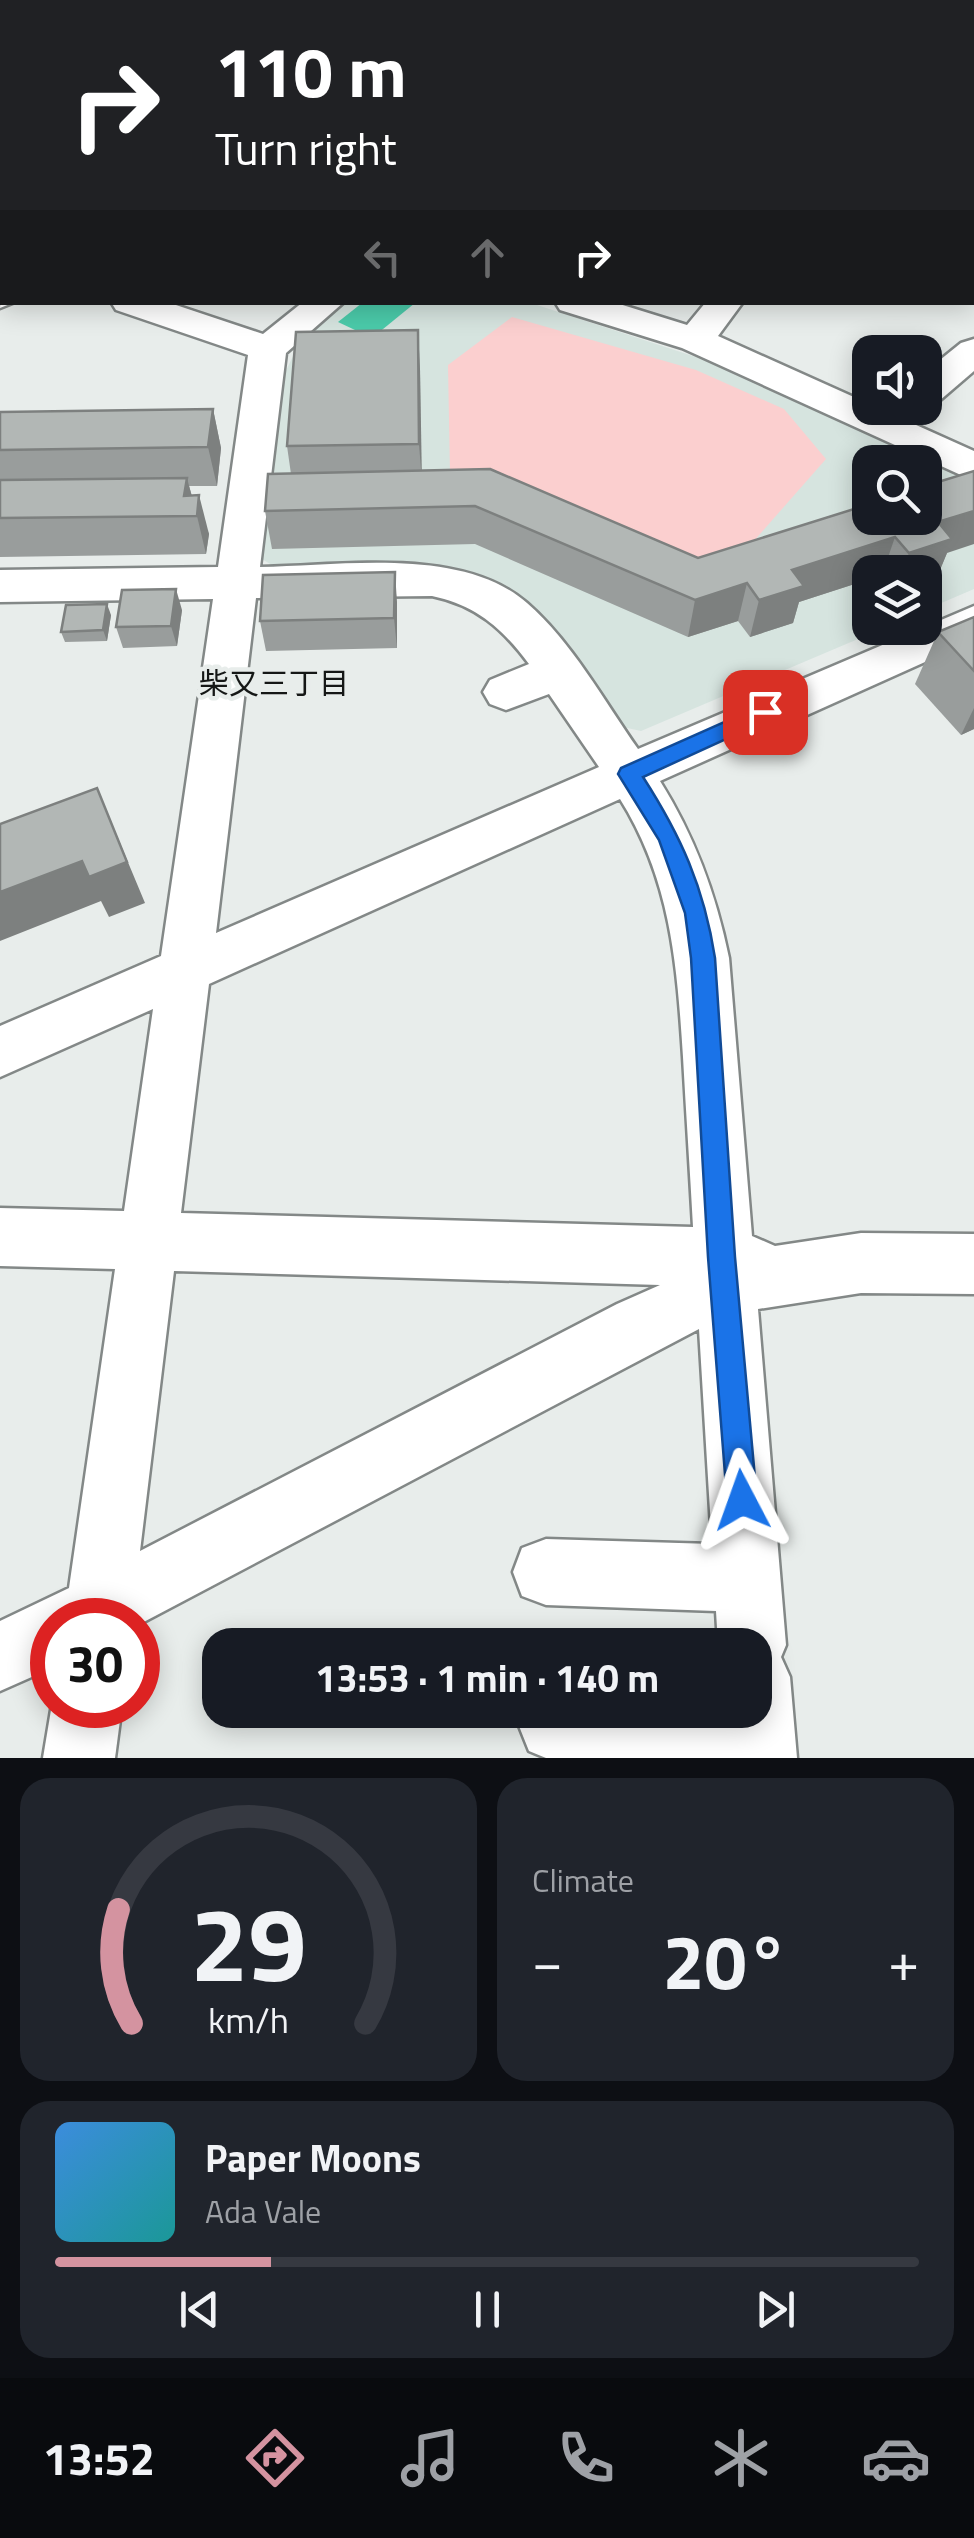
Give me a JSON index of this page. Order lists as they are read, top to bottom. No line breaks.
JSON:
{"districts":["柴又三丁目"],"page":{"turn":["110 m","Turn right"],"limit":"30","trip":"13:53 · 1 min · 140 m","tile":"Climate","heat":["−","20°","+"],"song":["Paper Moons","Ada Vale"],"tabs":"13:52","gauge":["29","km/h"]}}
